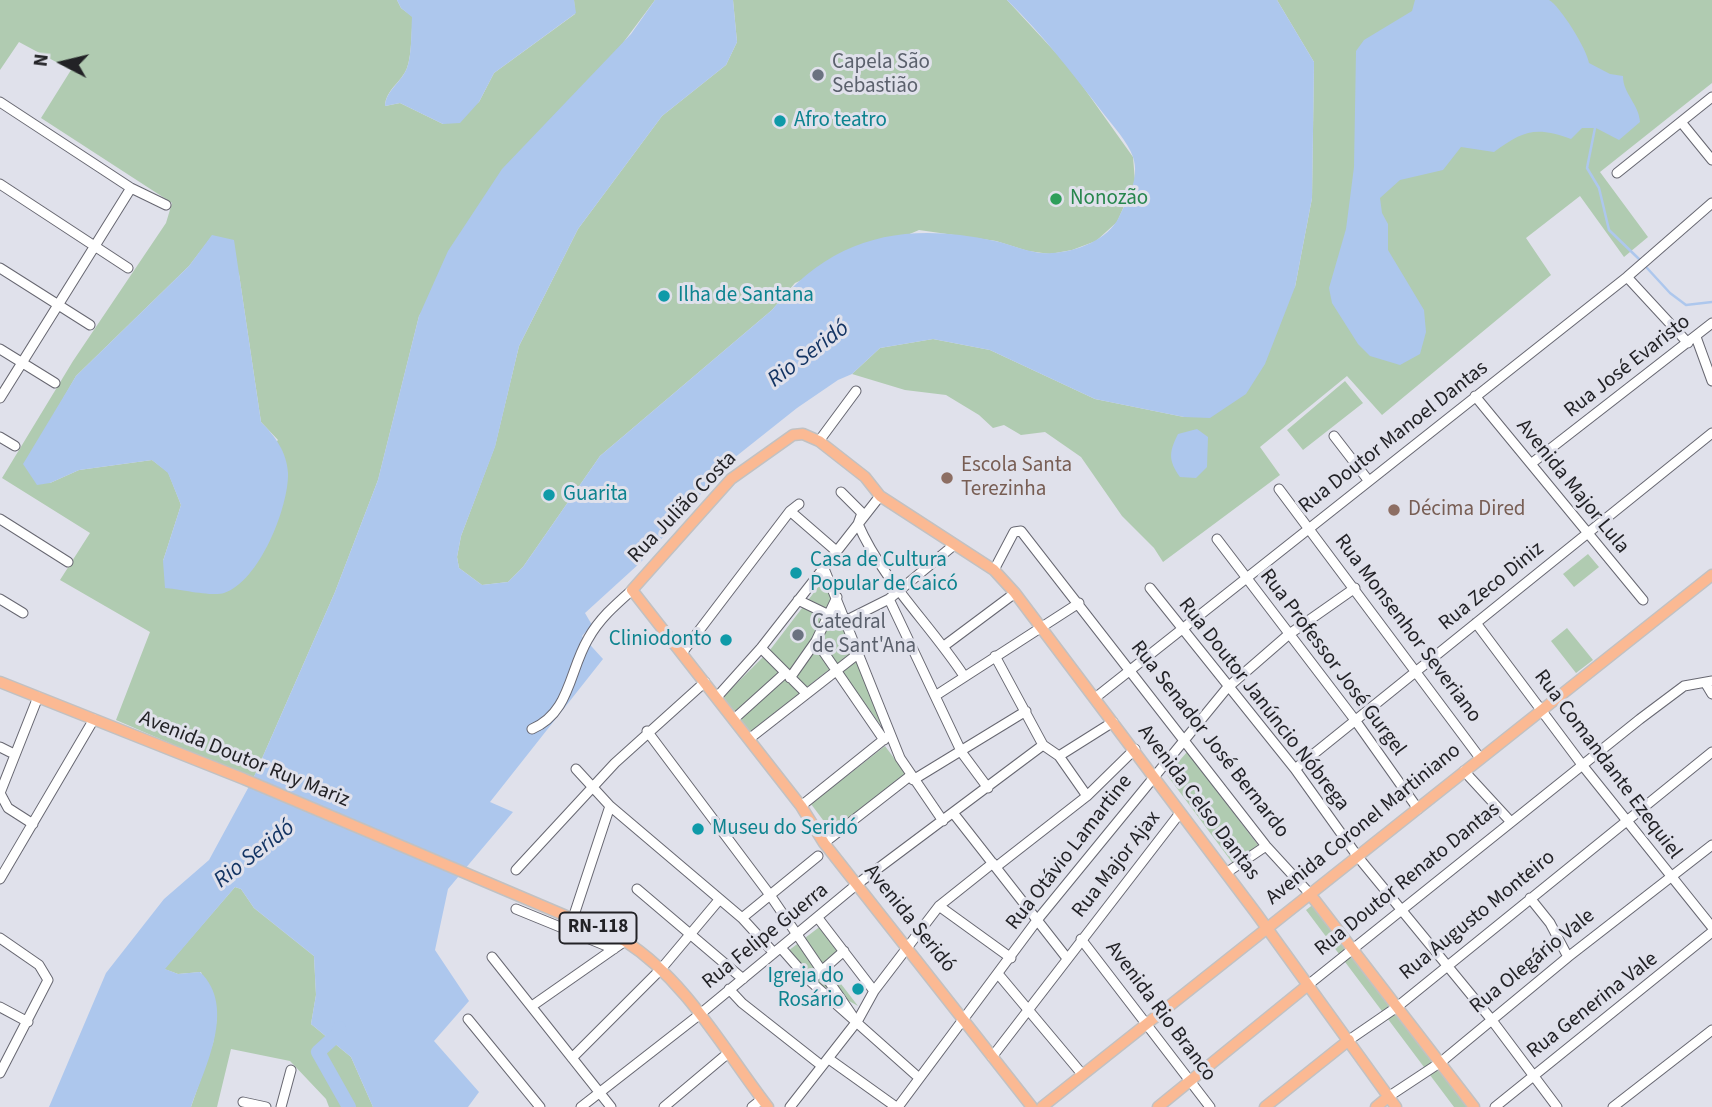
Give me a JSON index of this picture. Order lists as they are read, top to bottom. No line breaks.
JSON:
{"streets":{"main road":["Rua Julião Costa","Rua Senador José Bernardo","Avenida Doutor Ruy Mariz","Avenida Celso Dantas","Avenida Coronel Martiniano","Rua Doutor Renato Dantas","Rua Augusto Monteiro","Avenida Seridó","RN-118","Rua Olegário Vale"],"street":["Rua José Evaristo","Rua Doutor Manoel Dantas","Avenida Major Lula","Rua Zeco Diniz","Rua Monsenhor Severiano","Rua Professor José Gurgel","Rua Doutor Janúncio Nóbrega","Rua Comandante Ezequiel","Rua Otávio Lamartine","Rua Major Ajax","Rua Felipe Guerra","Rua Generina Vale","Avenida Rio Branco"]},"crossings":[["Rua José Evaristo","Avenida Major Lula"],["Rua Doutor Manoel Dantas","Avenida Major Lula"],["Rua Doutor Manoel Dantas","Rua Monsenhor Severiano"],["Rua Doutor Manoel Dantas","Rua Professor José Gurgel"],["Rua Doutor Manoel Dantas","Rua Doutor Janúncio Nóbrega"],["Rua Doutor Manoel Dantas","Rua Senador José Bernardo"],["Rua Doutor Manoel Dantas","Avenida Celso Dantas"],["Avenida Major Lula","Rua Zeco Diniz"],["Rua Julião Costa","Avenida Celso Dantas"],["Rua Julião Costa","Avenida Seridó"],["Rua Zeco Diniz","Rua Monsenhor Severiano"],["Rua Zeco Diniz","Rua Professor José Gurgel"],["Rua Zeco Diniz","Rua Doutor Janúncio Nóbrega"],["Rua Zeco Diniz","Rua Comandante Ezequiel"],["Rua Monsenhor Severiano","Avenida Coronel Martiniano"],["Rua Monsenhor Severiano","Rua Otávio Lamartine"],["Rua Professor José Gurgel","Avenida Coronel Martiniano"],["Rua Professor José Gurgel","Rua Otávio Lamartine"],["Rua Doutor Janúncio Nóbrega","Avenida Coronel Martiniano"],["Rua Doutor Janúncio Nóbrega","Rua Otávio Lamartine"],["Rua Doutor Janúncio Nóbrega","Rua Doutor Renato Dantas"],["Rua Doutor Janúncio Nóbrega","Rua Augusto Monteiro"],["Rua Doutor Janúncio Nóbrega","Rua Olegário Vale"],["Rua Doutor Janúncio Nóbrega","Rua Generina Vale"],["Rua Senador José Bernardo","Avenida Celso Dantas"],["Rua Senador José Bernardo","Avenida Coronel Martiniano"],["Rua Senador José Bernardo","Rua Otávio Lamartine"],["Rua Senador José Bernardo","Rua Doutor Renato Dantas"],["Rua Senador José Bernardo","Rua Augusto Monteiro"],["Rua Senador José Bernardo","Rua Olegário Vale"],["Avenida Doutor Ruy Mariz","RN-118"],["Rua Comandante Ezequiel","Avenida Coronel Martiniano"],["Rua Comandante Ezequiel","Rua Doutor Renato Dantas"],["Rua Comandante Ezequiel","Rua Augusto Monteiro"],["Rua Comandante Ezequiel","Rua Olegário Vale"],["Rua Comandante Ezequiel","Rua Generina Vale"],["Avenida Celso Dantas","Avenida Coronel Martiniano"],["Avenida Celso Dantas","Rua Otávio Lamartine"],["Avenida Celso Dantas","Rua Major Ajax"],["Avenida Celso Dantas","Rua Doutor Renato Dantas"],["Avenida Celso Dantas","Rua Augusto Monteiro"],["Avenida Celso Dantas","Rua Olegário Vale"],["Avenida Coronel Martiniano","Avenida Rio Branco"],["Rua Otávio Lamartine","Avenida Seridó"],["Rua Major Ajax","Avenida Seridó"],["Rua Major Ajax","Avenida Rio Branco"],["Rua Doutor Renato Dantas","Avenida Rio Branco"],["Avenida Seridó","Rua Felipe Guerra"],["RN-118","Rua Felipe Guerra"]],"water":["Rio Seridó"],"places":["Capela São Sebastião","Afro teatro","Nonozão","Ilha de Santana","Escola Santa Terezinha","Guarita","Décima Dired","Casa de Cultura Popular de Caicó","Catedral de Sant'Ana","Cliniodonto","Museu do Seridó","Igreja do Rosário"],"north":"left"}
